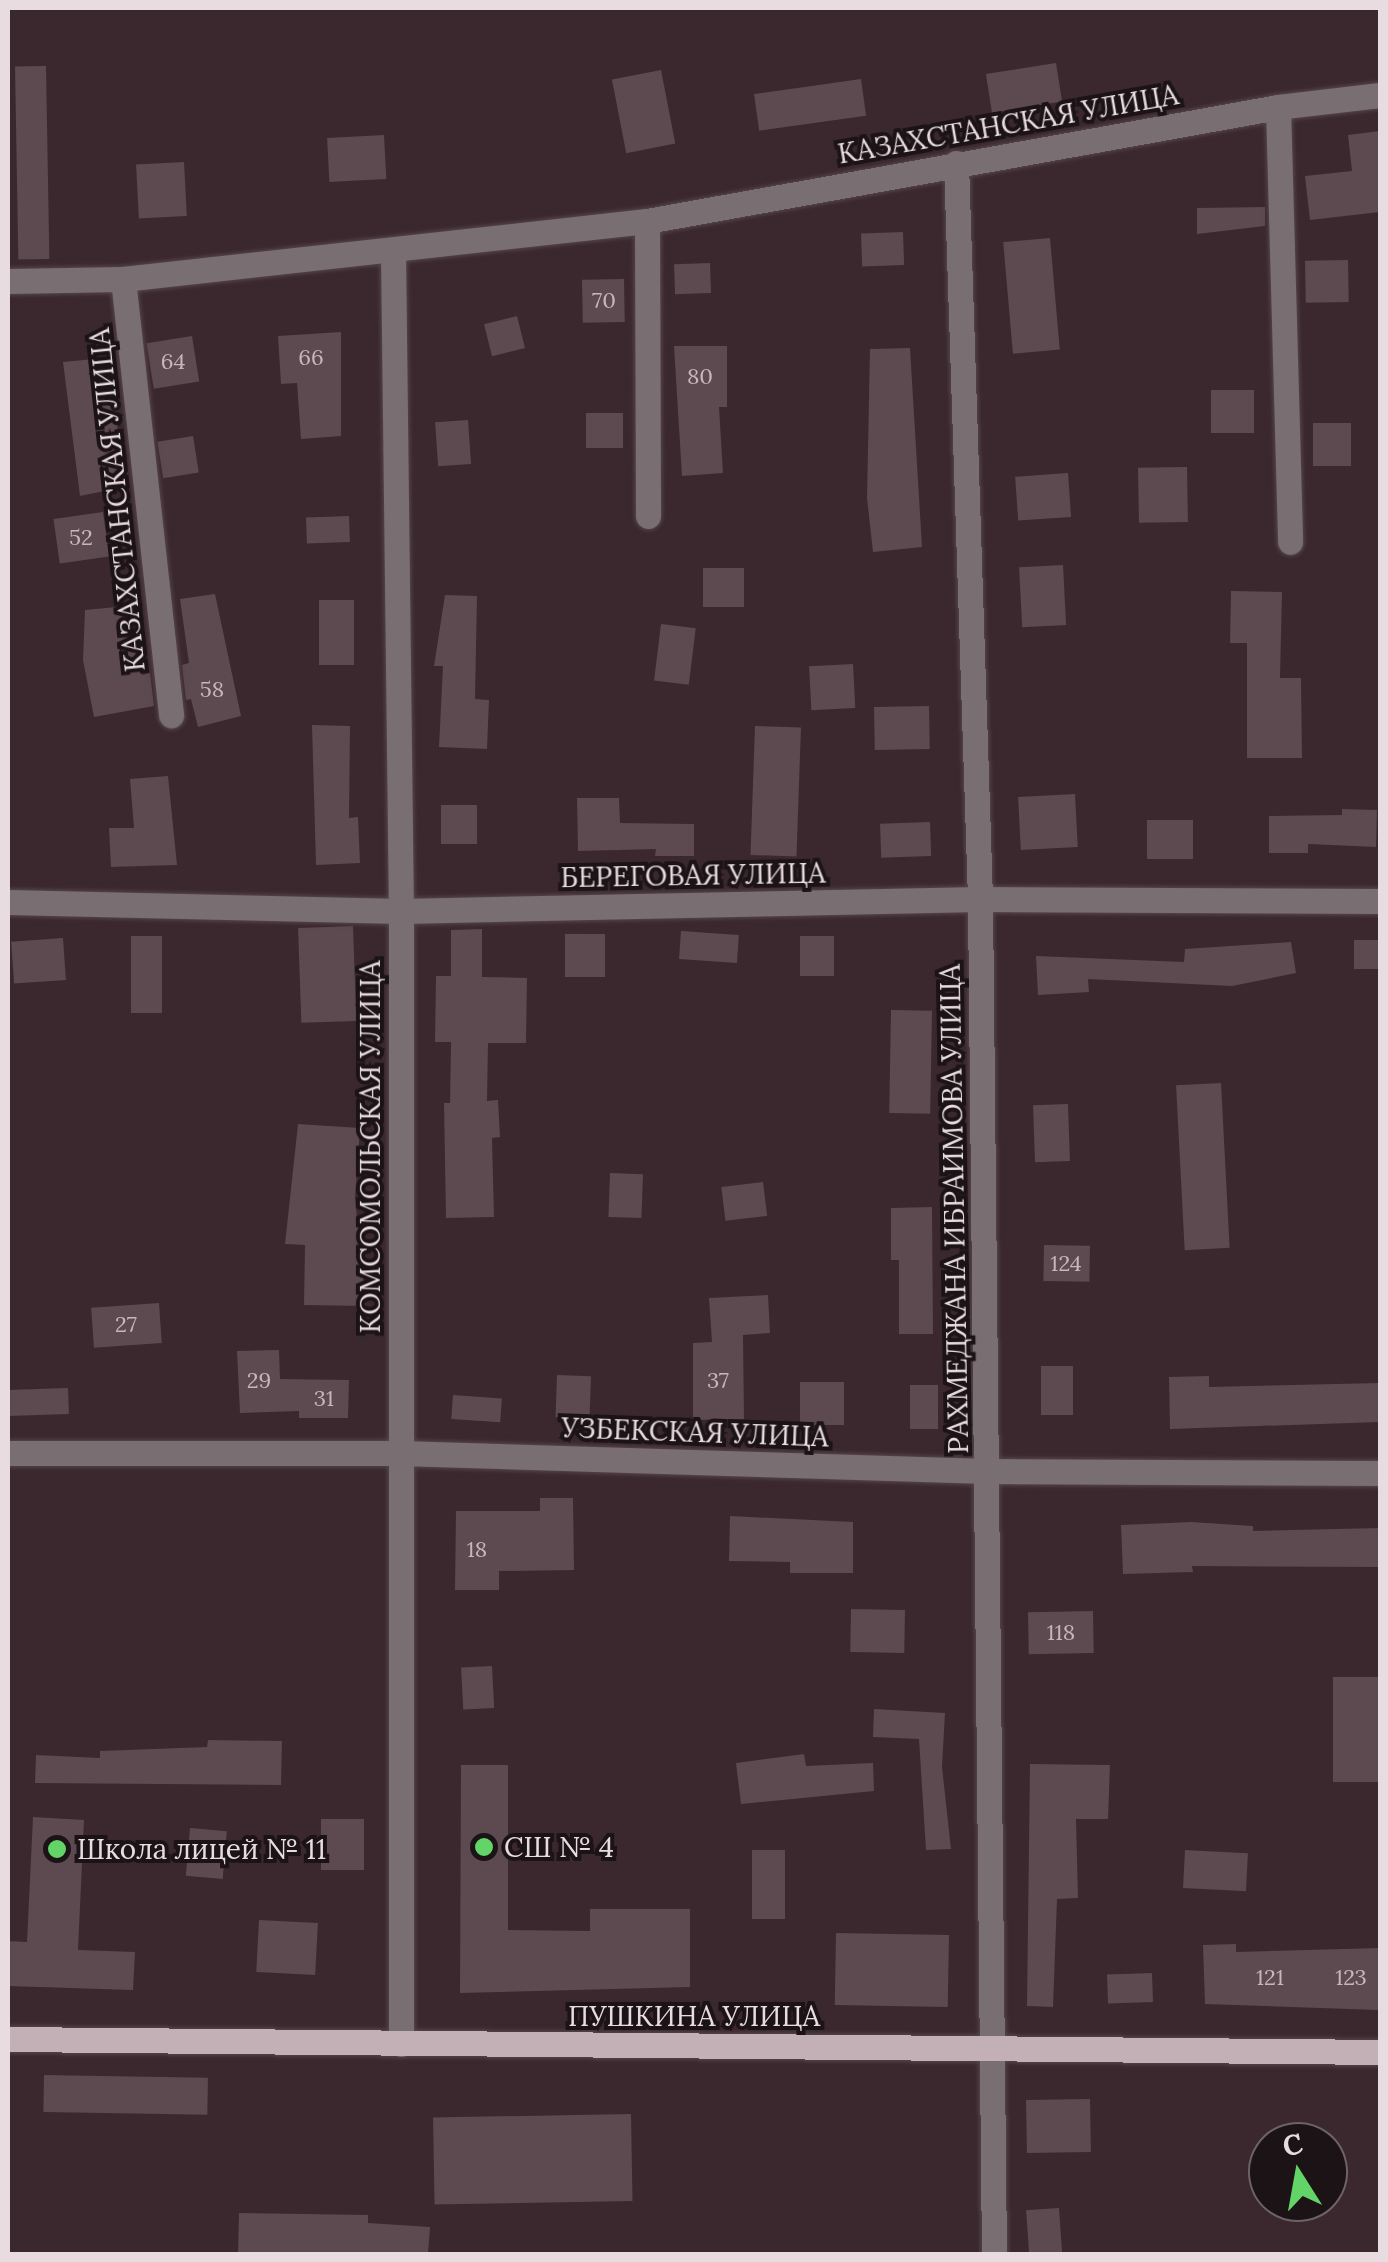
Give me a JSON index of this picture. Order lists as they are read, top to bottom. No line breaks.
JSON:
{"streets":{"main road":["ПУШКИНА УЛИЦА"],"street":["КАЗАХСТАНСКАЯ УЛИЦА","БЕРЕГОВАЯ УЛИЦА","КОМСОМОЛЬСКАЯ УЛИЦА","РАХМЕДЖАНА ИБРАИМОВА УЛИЦА","УЗБЕКСКАЯ УЛИЦА"]},"crossings":[["КАЗАХСТАНСКАЯ УЛИЦА","КОМСОМОЛЬСКАЯ УЛИЦА"],["КАЗАХСТАНСКАЯ УЛИЦА","РАХМЕДЖАНА ИБРАИМОВА УЛИЦА"],["БЕРЕГОВАЯ УЛИЦА","КОМСОМОЛЬСКАЯ УЛИЦА"],["БЕРЕГОВАЯ УЛИЦА","РАХМЕДЖАНА ИБРАИМОВА УЛИЦА"],["КОМСОМОЛЬСКАЯ УЛИЦА","УЗБЕКСКАЯ УЛИЦА"],["КОМСОМОЛЬСКАЯ УЛИЦА","ПУШКИНА УЛИЦА"],["РАХМЕДЖАНА ИБРАИМОВА УЛИЦА","УЗБЕКСКАЯ УЛИЦА"],["РАХМЕДЖАНА ИБРАИМОВА УЛИЦА","ПУШКИНА УЛИЦА"]],"places":["СШ № 4","Школа лицей № 11"],"house_numbers":["70","66","64","80","52","58","124","27","29","37","31","18","118","121","123"],"north":"top"}
